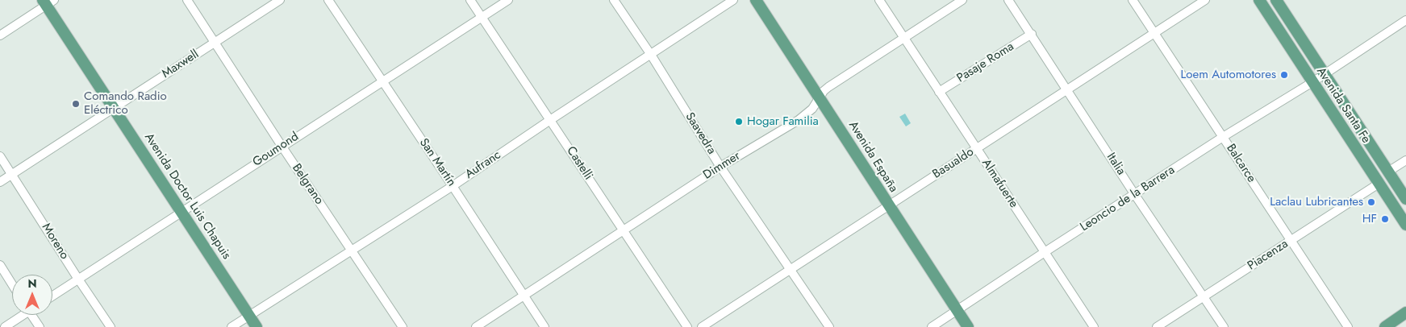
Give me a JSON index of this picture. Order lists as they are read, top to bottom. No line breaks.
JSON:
{"streets":{"main road":["Avenida Santa Fe","Avenida España","Avenida Doctor Luis Chapuis"],"street":["Pasaje Roma","Maxwell","Saavedra","Goumond","San Martín","Castelli","Basualdo","Balcarce","Italia","Aufranc","Dimmer","Almafuerte","Belgrano","Leoncio de la Barrera","Moreno","Piacenza"]},"crossings":[["Pasaje Roma","Italia"],["Pasaje Roma","Almafuerte"],["Maxwell","Belgrano"],["Maxwell","Avenida Doctor Luis Chapuis"],["Maxwell","Moreno"],["Avenida Santa Fe","Leoncio de la Barrera"],["Avenida Santa Fe","Piacenza"],["Saavedra","Basualdo"],["Saavedra","Aufranc"],["Saavedra","Dimmer"],["Goumond","San Martín"],["Goumond","Castelli"],["Goumond","Belgrano"],["Goumond","Avenida Doctor Luis Chapuis"],["Goumond","Moreno"],["Avenida España","Basualdo"],["Avenida España","Dimmer"],["Avenida España","Leoncio de la Barrera"],["San Martín","Aufranc"],["San Martín","Dimmer"],["Castelli","Aufranc"],["Castelli","Dimmer"],["Basualdo","Balcarce"],["Basualdo","Italia"],["Basualdo","Almafuerte"],["Balcarce","Leoncio de la Barrera"],["Balcarce","Piacenza"],["Italia","Leoncio de la Barrera"],["Italia","Piacenza"],["Aufranc","Belgrano"],["Aufranc","Avenida Doctor Luis Chapuis"],["Dimmer","Almafuerte"],["Almafuerte","Leoncio de la Barrera"]],"places":["Loem Automotores","Comando Radio Eléctrico","Hogar Familia","Laclau Lubricantes","HF"],"north":"top"}
